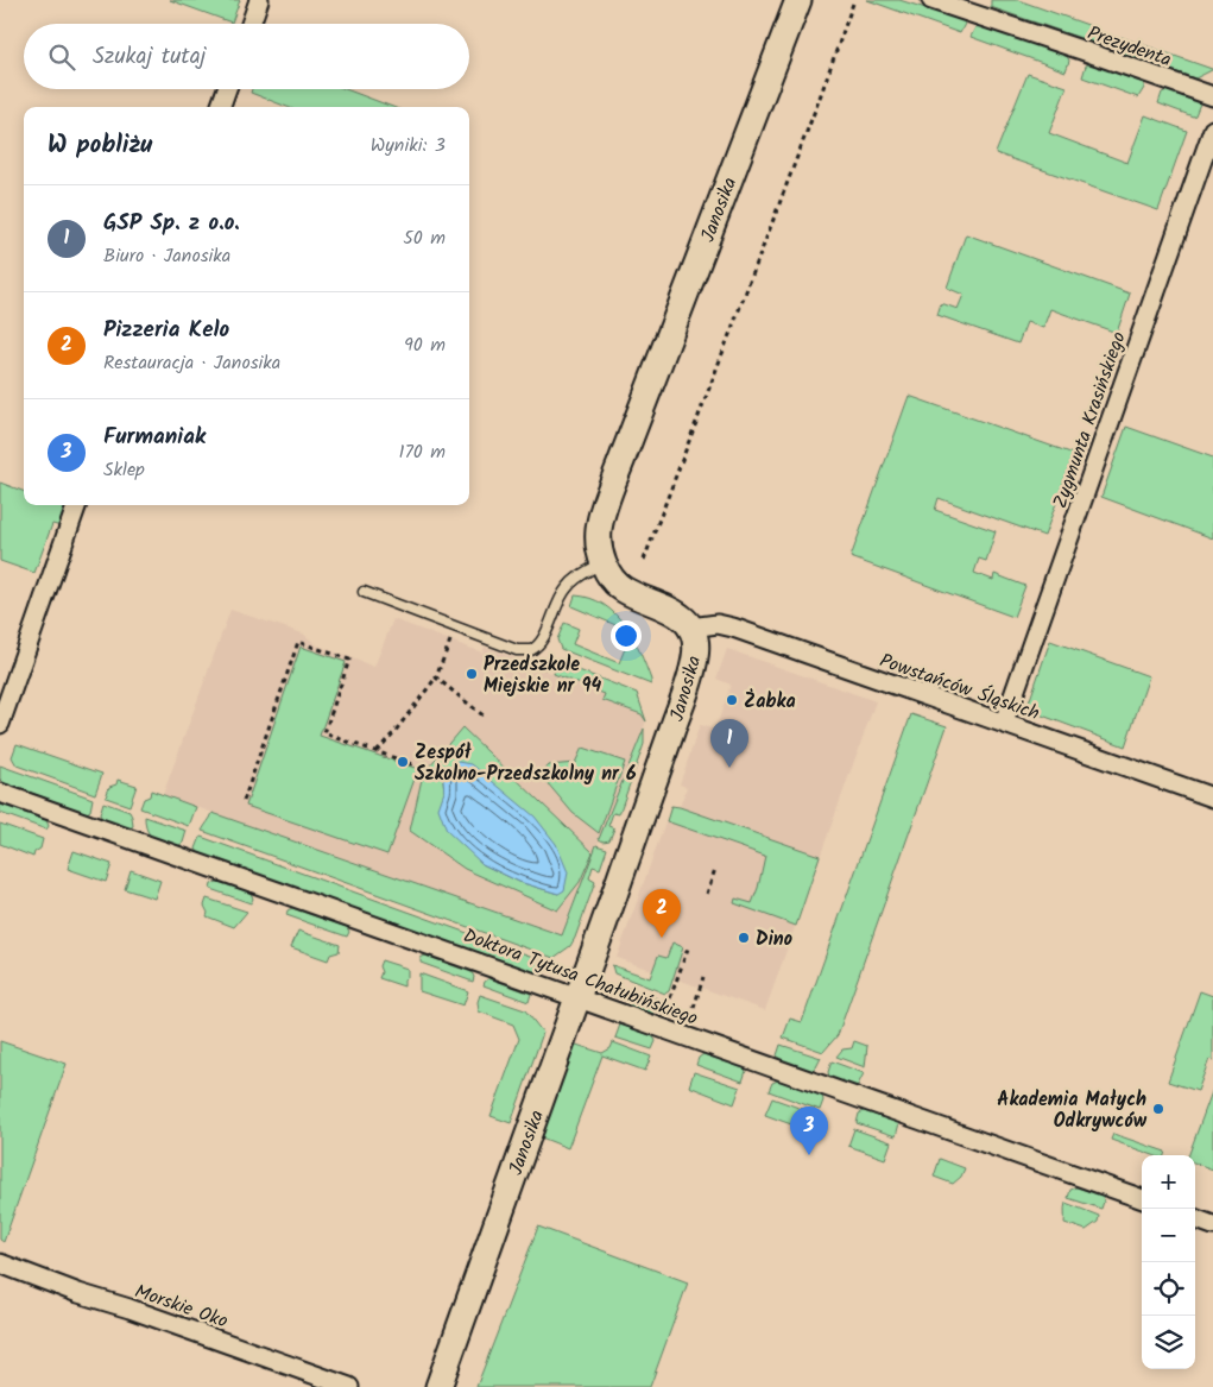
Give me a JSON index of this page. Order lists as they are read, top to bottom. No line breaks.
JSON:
{"streets":{"street":["Prezydenta","Janosika","Zygmunta Krasińskiego","Powstańców Śląskich","Doktora Tytusa Chałubińskiego","Morskie Oko"]},"crossings":[["Janosika","Powstańców Śląskich"],["Janosika","Doktora Tytusa Chałubińskiego"],["Zygmunta Krasińskiego","Powstańców Śląskich"]],"places":["Przedszkole Miejskie nr 94","Żabka","Zespół Szkolno-Przedszkolny nr 6","Dino","Akademia Małych Odkrywców"],"page":{"search":"Szukaj tutaj","heading":["W pobliżu","Wyniki: 3"],"list":[{"mark":"1","name":"GSP Sp. z o.o.","note":"Biuro · Janosika","value":"50 m"},{"mark":"2","name":"Pizzeria Kelo","note":"Restauracja · Janosika","value":"90 m"},{"mark":"3","name":"Furmaniak","note":"Sklep","value":"170 m"}],"pins":["1","2","3"],"map_buttons":["+","−"]}}
